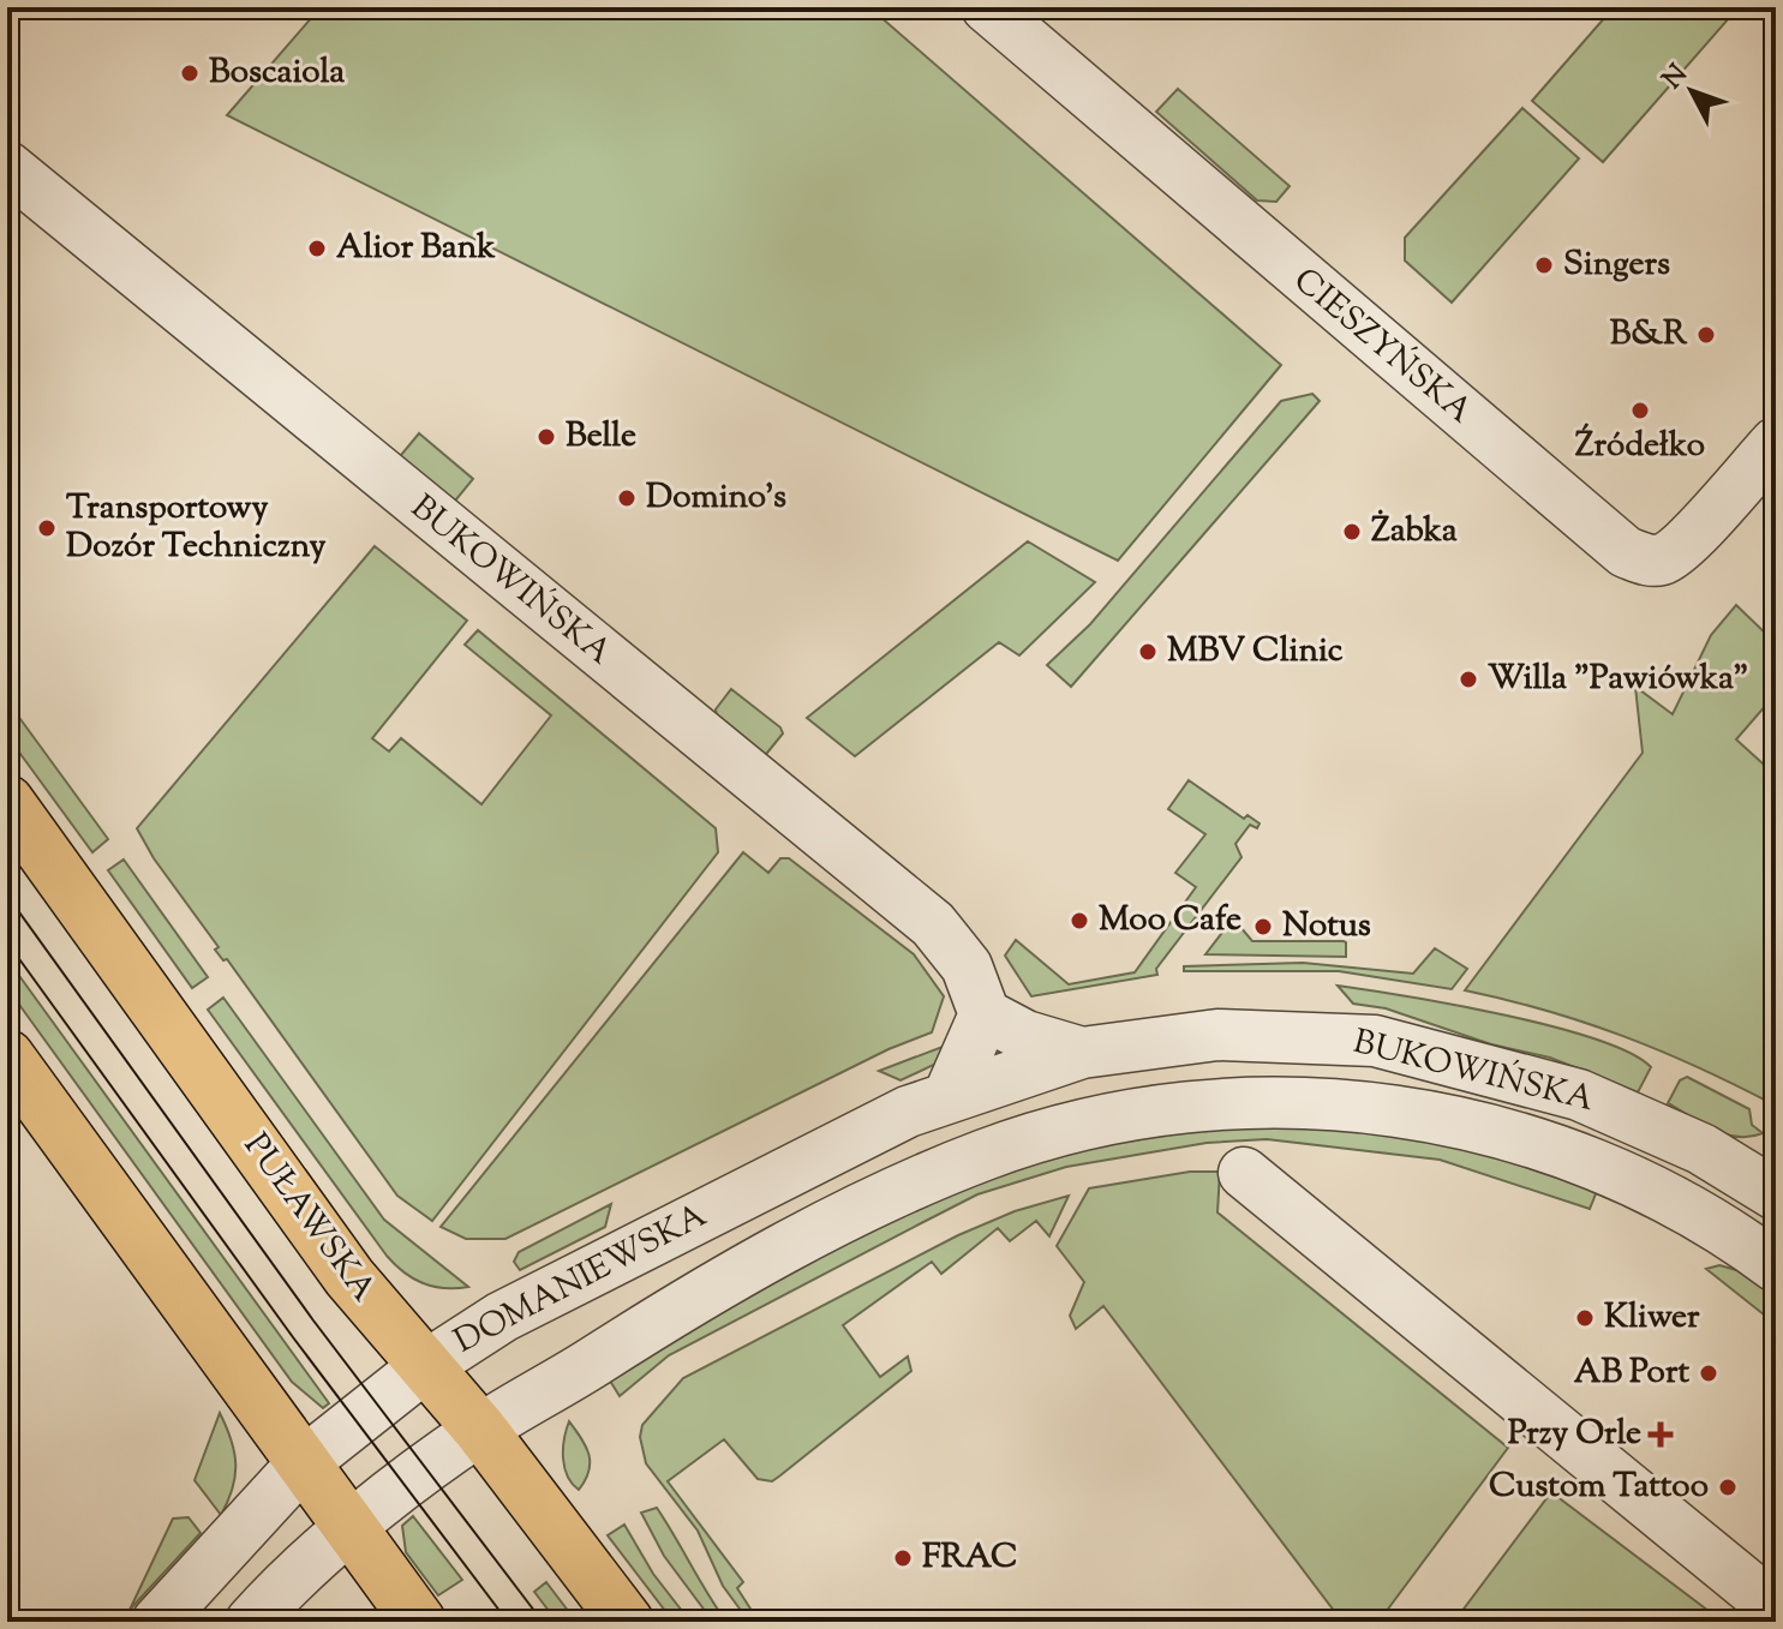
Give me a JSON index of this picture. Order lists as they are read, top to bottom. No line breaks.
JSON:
{"streets":{"main road":["PUŁAWSKA"],"street":["CIESZYŃSKA","BUKOWIŃSKA","DOMANIEWSKA"]},"crossings":[["BUKOWIŃSKA","PUŁAWSKA"],["BUKOWIŃSKA","DOMANIEWSKA"],["PUŁAWSKA","DOMANIEWSKA"]],"places":{"other":["Boscaiola","Alior Bank","Singers","B&R","Źródełko","Belle","Domino's","Transportowy Dozór Techniczny","Żabka","MBV Clinic","Willa \"Pawiówka\"","Moo Cafe","Notus","Kliwer","AB Port","Custom Tattoo","FRAC"],"health":["Przy Orle"]},"north":"top left"}
